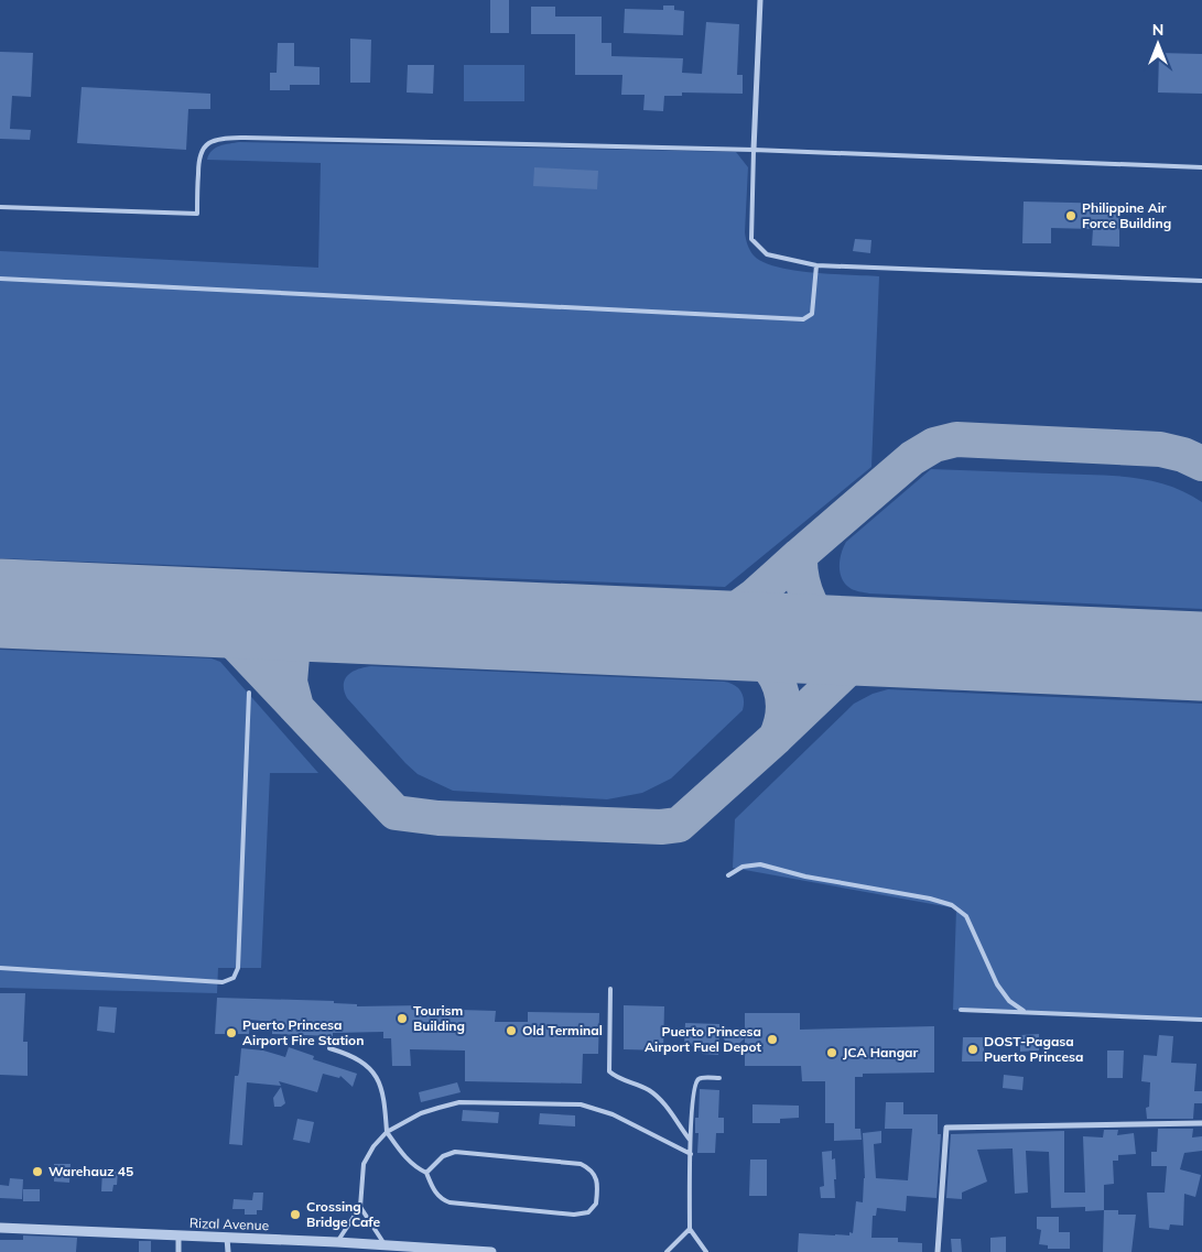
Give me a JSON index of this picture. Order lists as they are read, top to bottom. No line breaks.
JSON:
{"streets":{"street":["Rizal Avenue"]},"places":["Philippine Air Force Building","Tourism Building","Old Terminal","Puerto Princesa Airport Fire Station","Puerto Princesa Airport Fuel Depot","DOST-Pagasa Puerto Princesa","JCA Hangar","Warehauz 45","Crossing Bridge Cafe"],"north":"top"}
